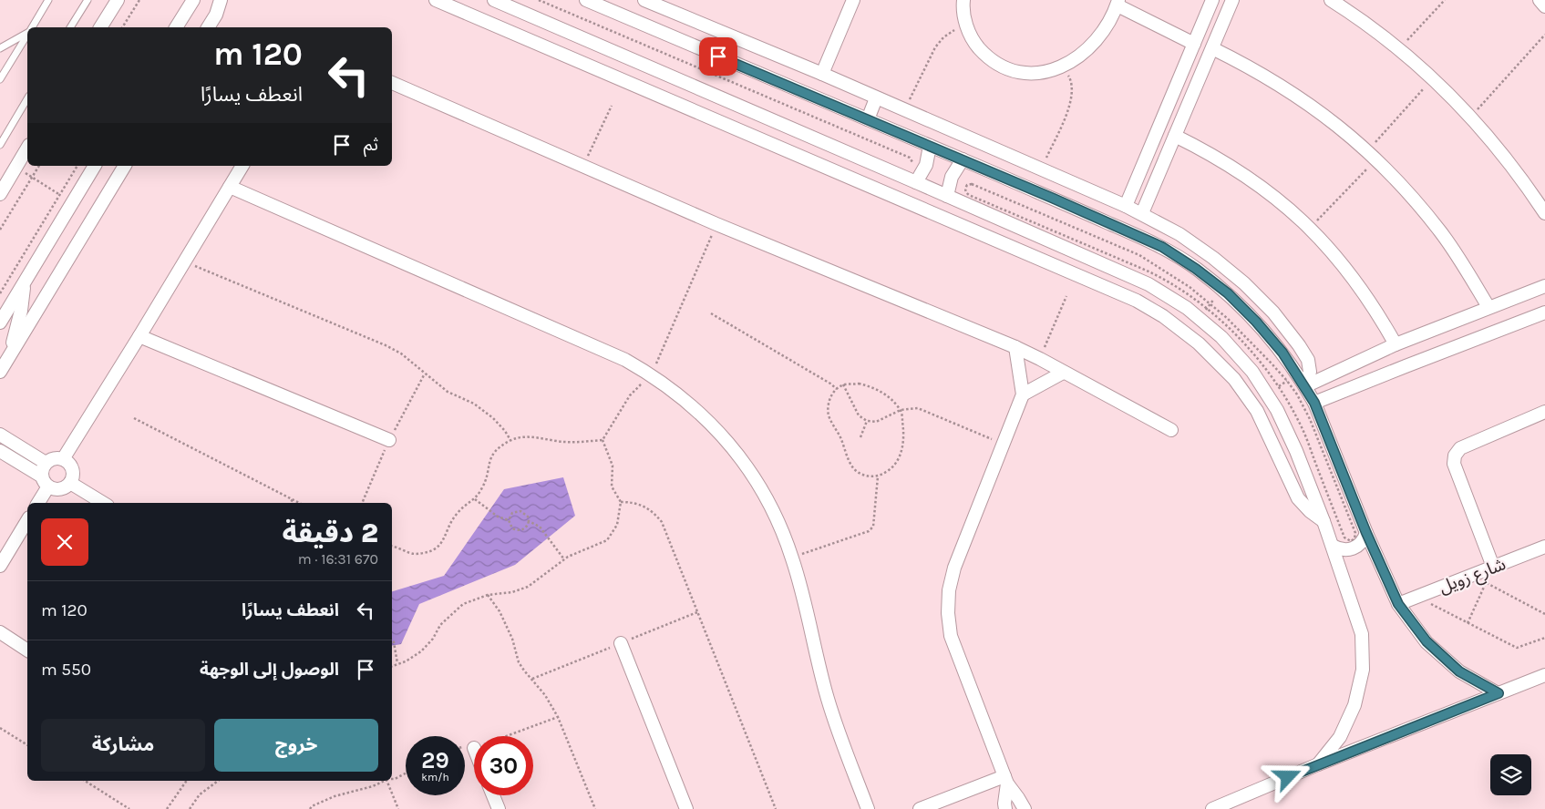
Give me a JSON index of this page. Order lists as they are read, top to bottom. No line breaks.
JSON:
{"streets":{"street":["شارع زويل"]},"page":{"turn":["120 m","انعطف يسارًا"],"then":"ثم","heading":["2 دقيقة","670 m · 16:31"],"list":[{"name":"انعطف يسارًا","value":"120 m"},{"name":"الوصول إلى الوجهة","value":"550 m"}],"buttons":["خروج","مشاركة"],"speed":"29 km/h","limit":"30"}}
